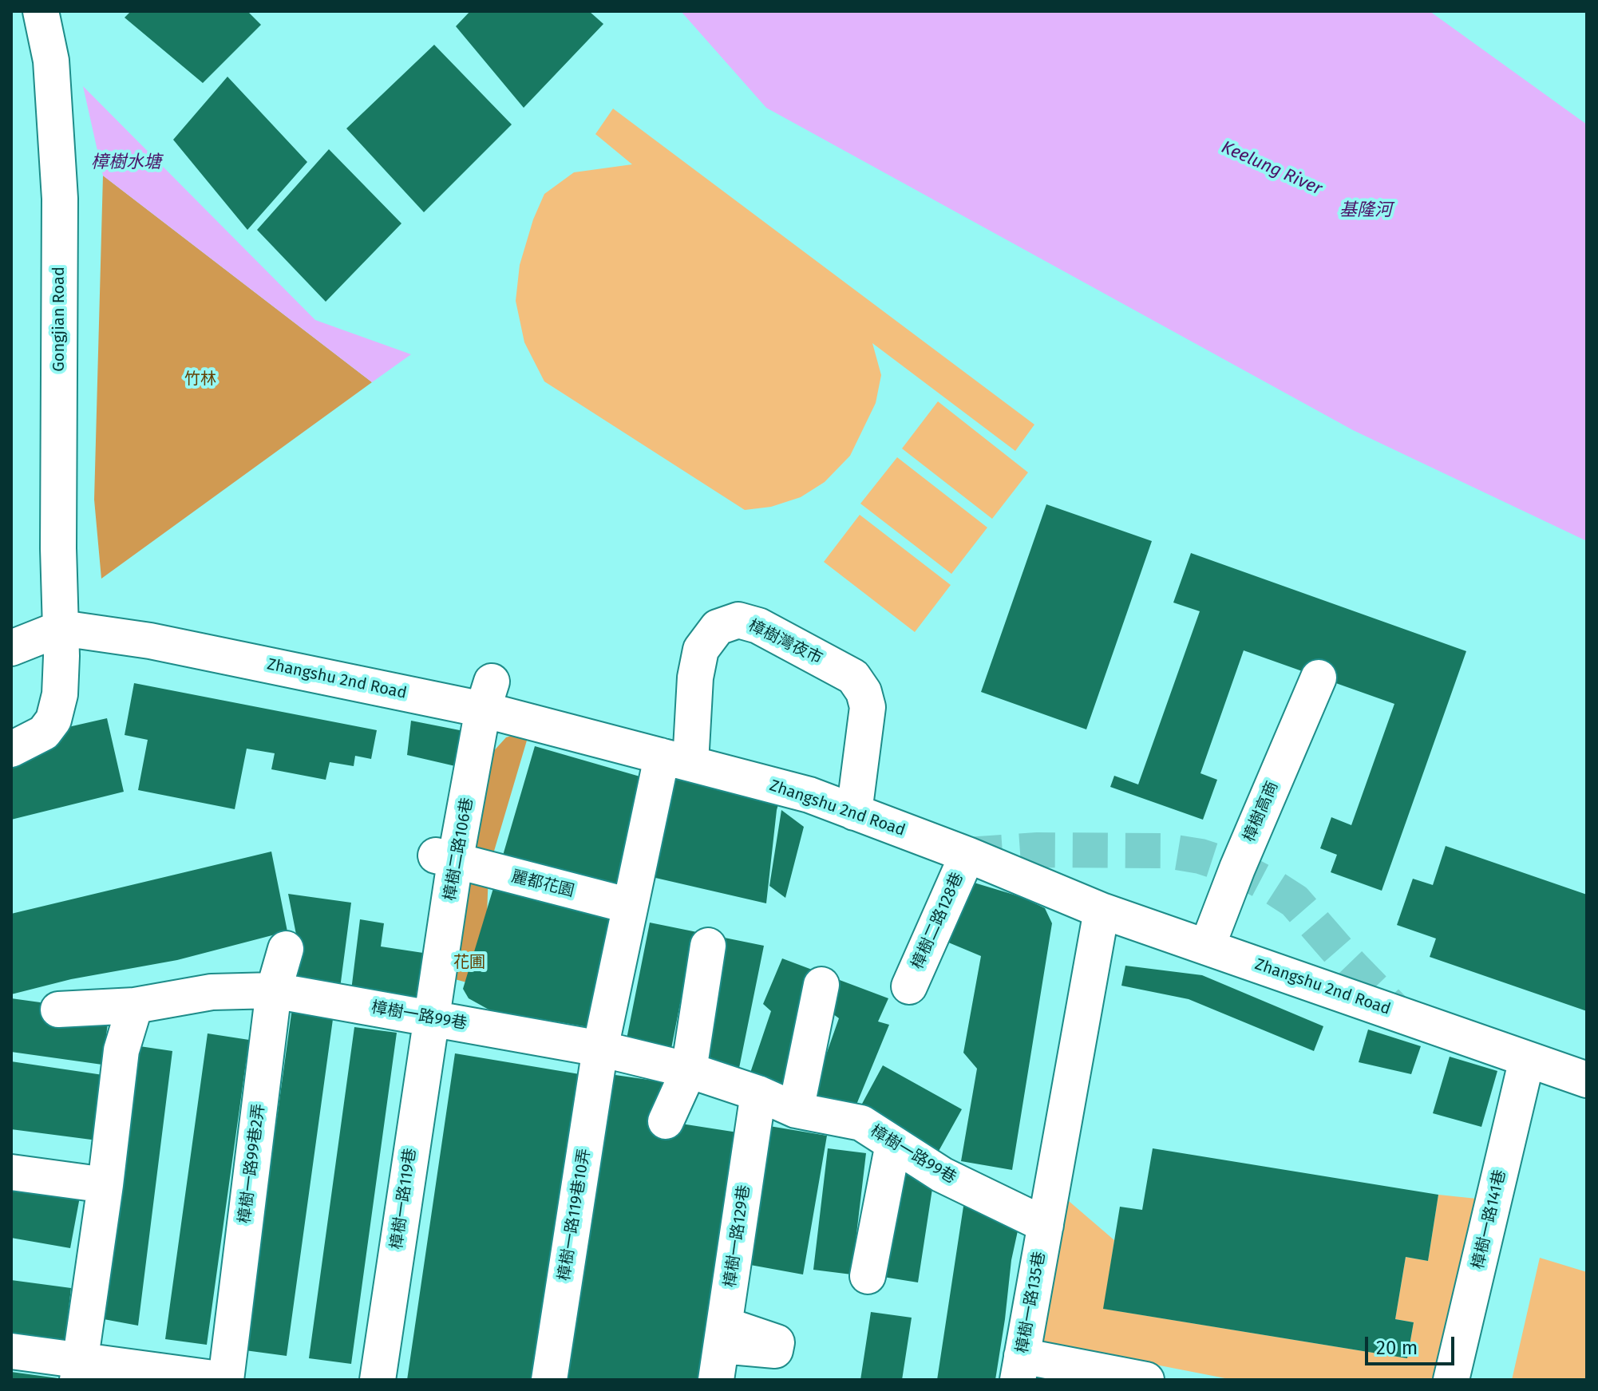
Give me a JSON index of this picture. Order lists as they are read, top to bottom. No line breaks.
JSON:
{"streets":{"street":["Gongjian Road","樟樹灣夜市","Zhangshu 2nd Road","樟樹高商","樟樹二路106巷","麗都花園","樟樹二路128巷","樟樹一路99巷","樟樹一路99巷2弄","樟樹一路119巷","樟樹一路119巷10弄","樟樹一路141巷","樟樹一路129巷","樟樹一路135巷"]},"crossings":[["Gongjian Road","Zhangshu 2nd Road"],["樟樹灣夜市","Zhangshu 2nd Road"],["Zhangshu 2nd Road","樟樹高商"],["Zhangshu 2nd Road","樟樹二路106巷"],["Zhangshu 2nd Road","樟樹二路128巷"],["Zhangshu 2nd Road","樟樹一路141巷"],["Zhangshu 2nd Road","樟樹一路135巷"],["樟樹二路106巷","麗都花園"],["樟樹二路106巷","樟樹一路99巷"],["樟樹二路106巷","樟樹一路119巷"],["樟樹一路99巷","樟樹一路99巷2弄"],["樟樹一路99巷","樟樹一路119巷"],["樟樹一路99巷","樟樹一路119巷10弄"],["樟樹一路99巷","樟樹一路129巷"],["樟樹一路99巷","樟樹一路135巷"]],"water":["樟樹水塘","Keelung River","基隆河"],"parks":["竹林","花圃"],"scale_bar":"20 m"}
